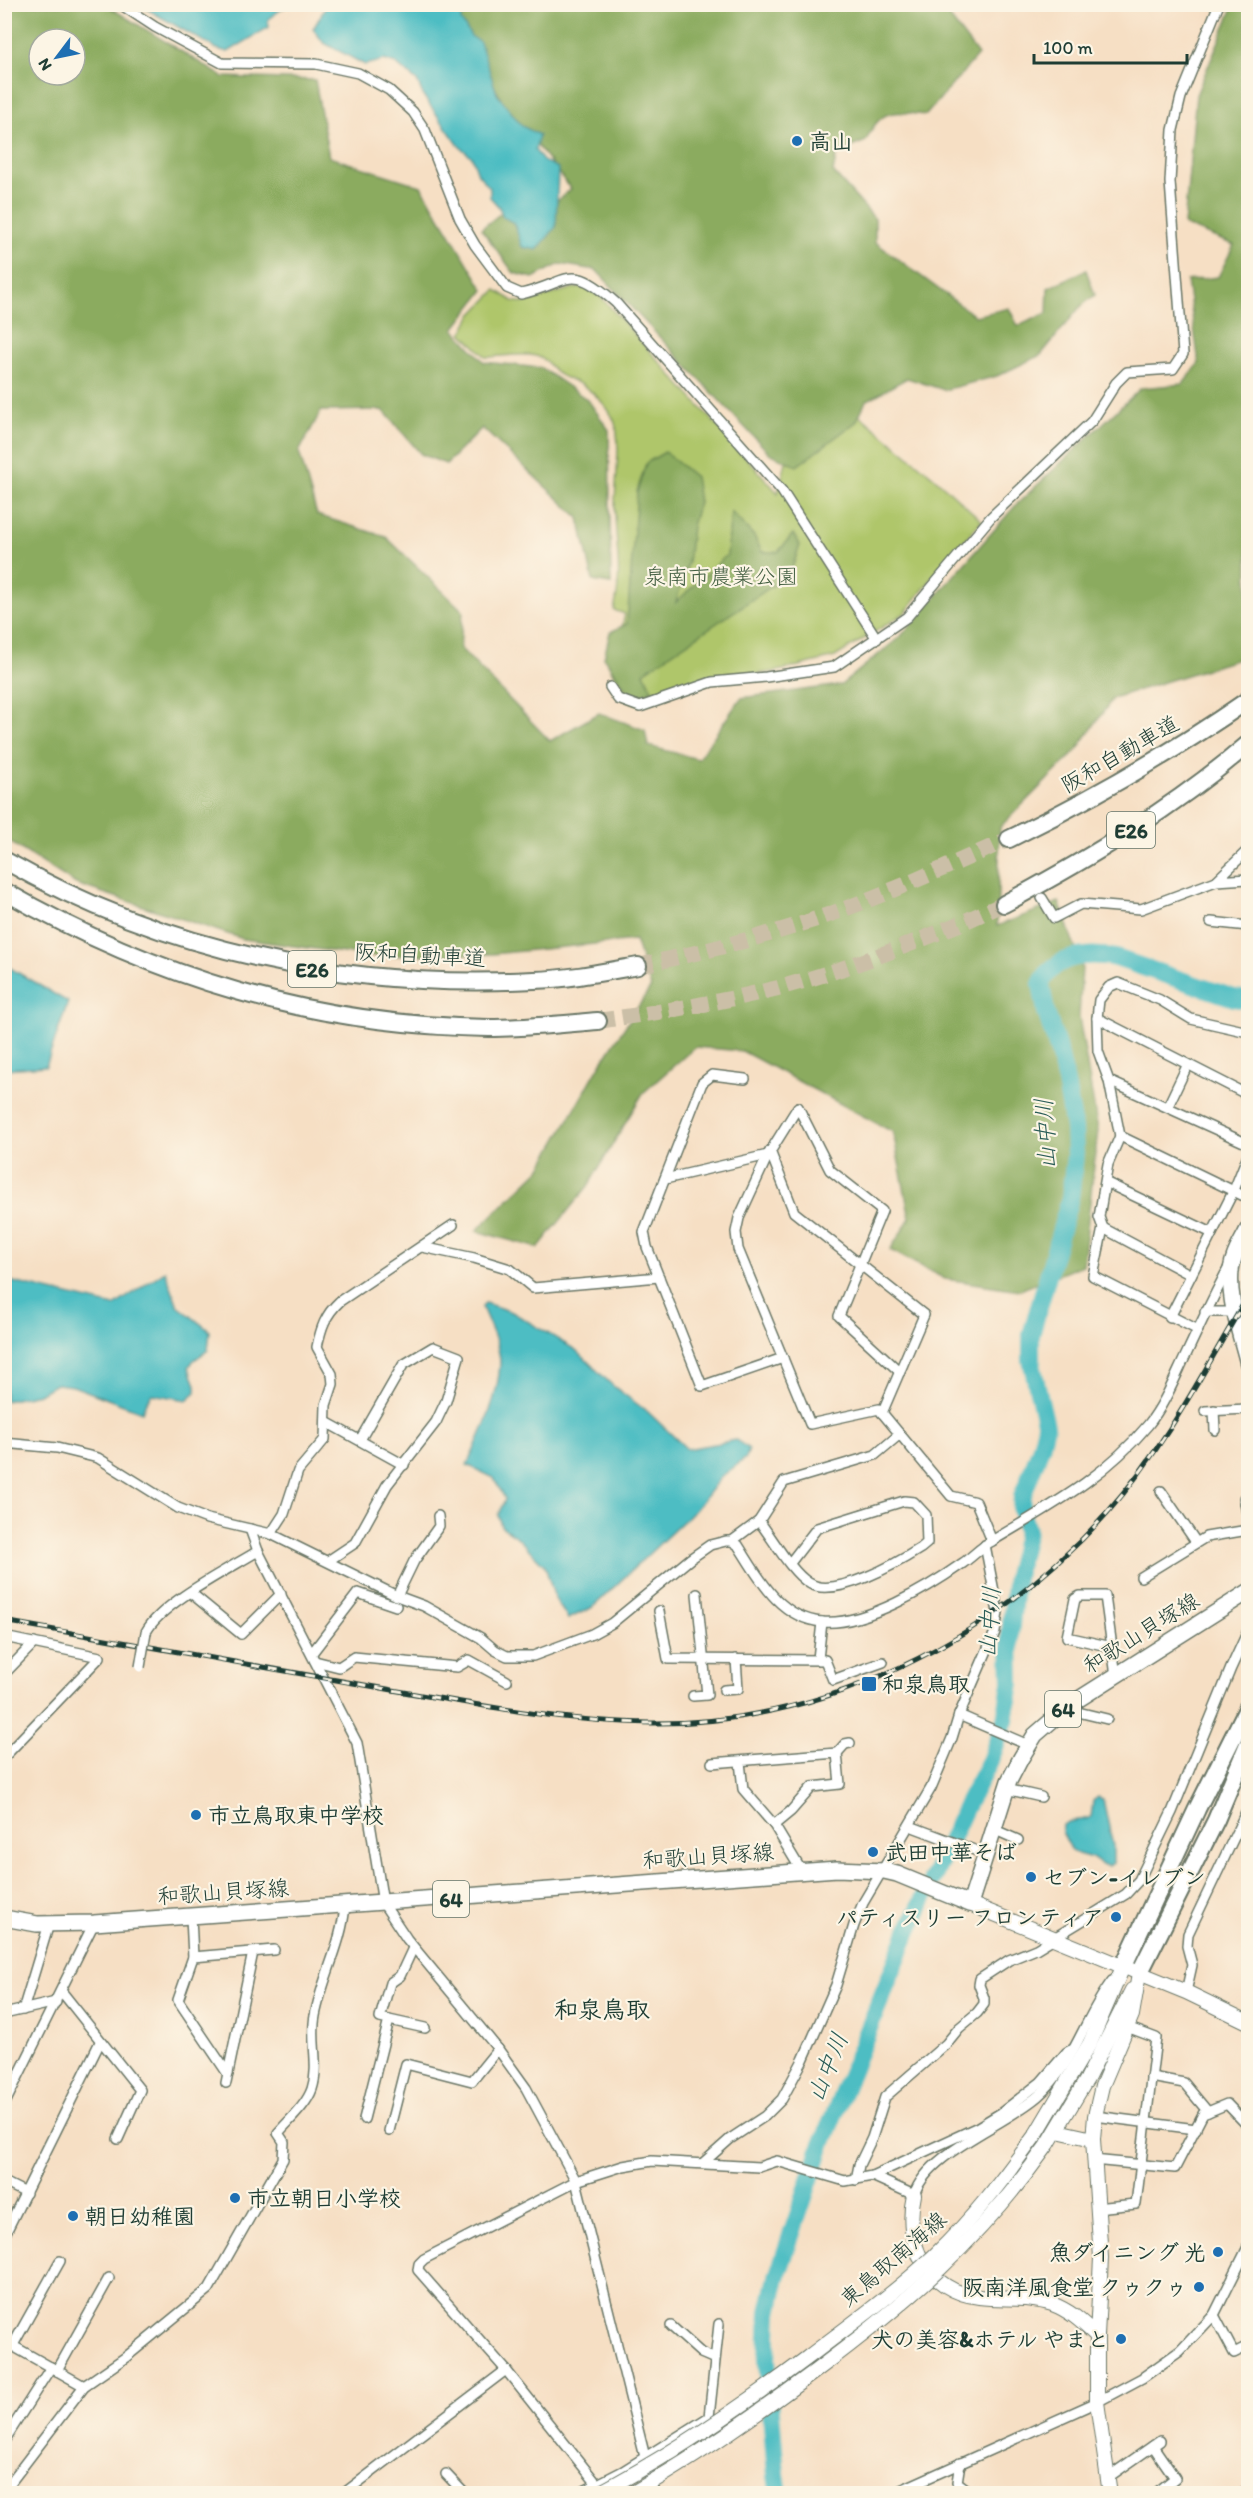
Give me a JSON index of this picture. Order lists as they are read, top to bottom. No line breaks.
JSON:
{"streets":{"highway":["阪和自動車道","E26"],"main road":["和歌山貝塚線","64","東鳥取南海線"]},"districts":["和泉鳥取"],"water":["山中川"],"parks":["泉南市農業公園"],"places":{"other":["高山","市立鳥取東中学校","武田中華そば","セブン-イレブン","パティスリー フロンティア","市立朝日小学校","朝日幼稚園","魚ダイニング 光","阪南洋風食堂 クゥクゥ","犬の美容&ホテル やまと"],"transit":["和泉鳥取"]},"scale_bar":"100 m","north":"bottom left"}
